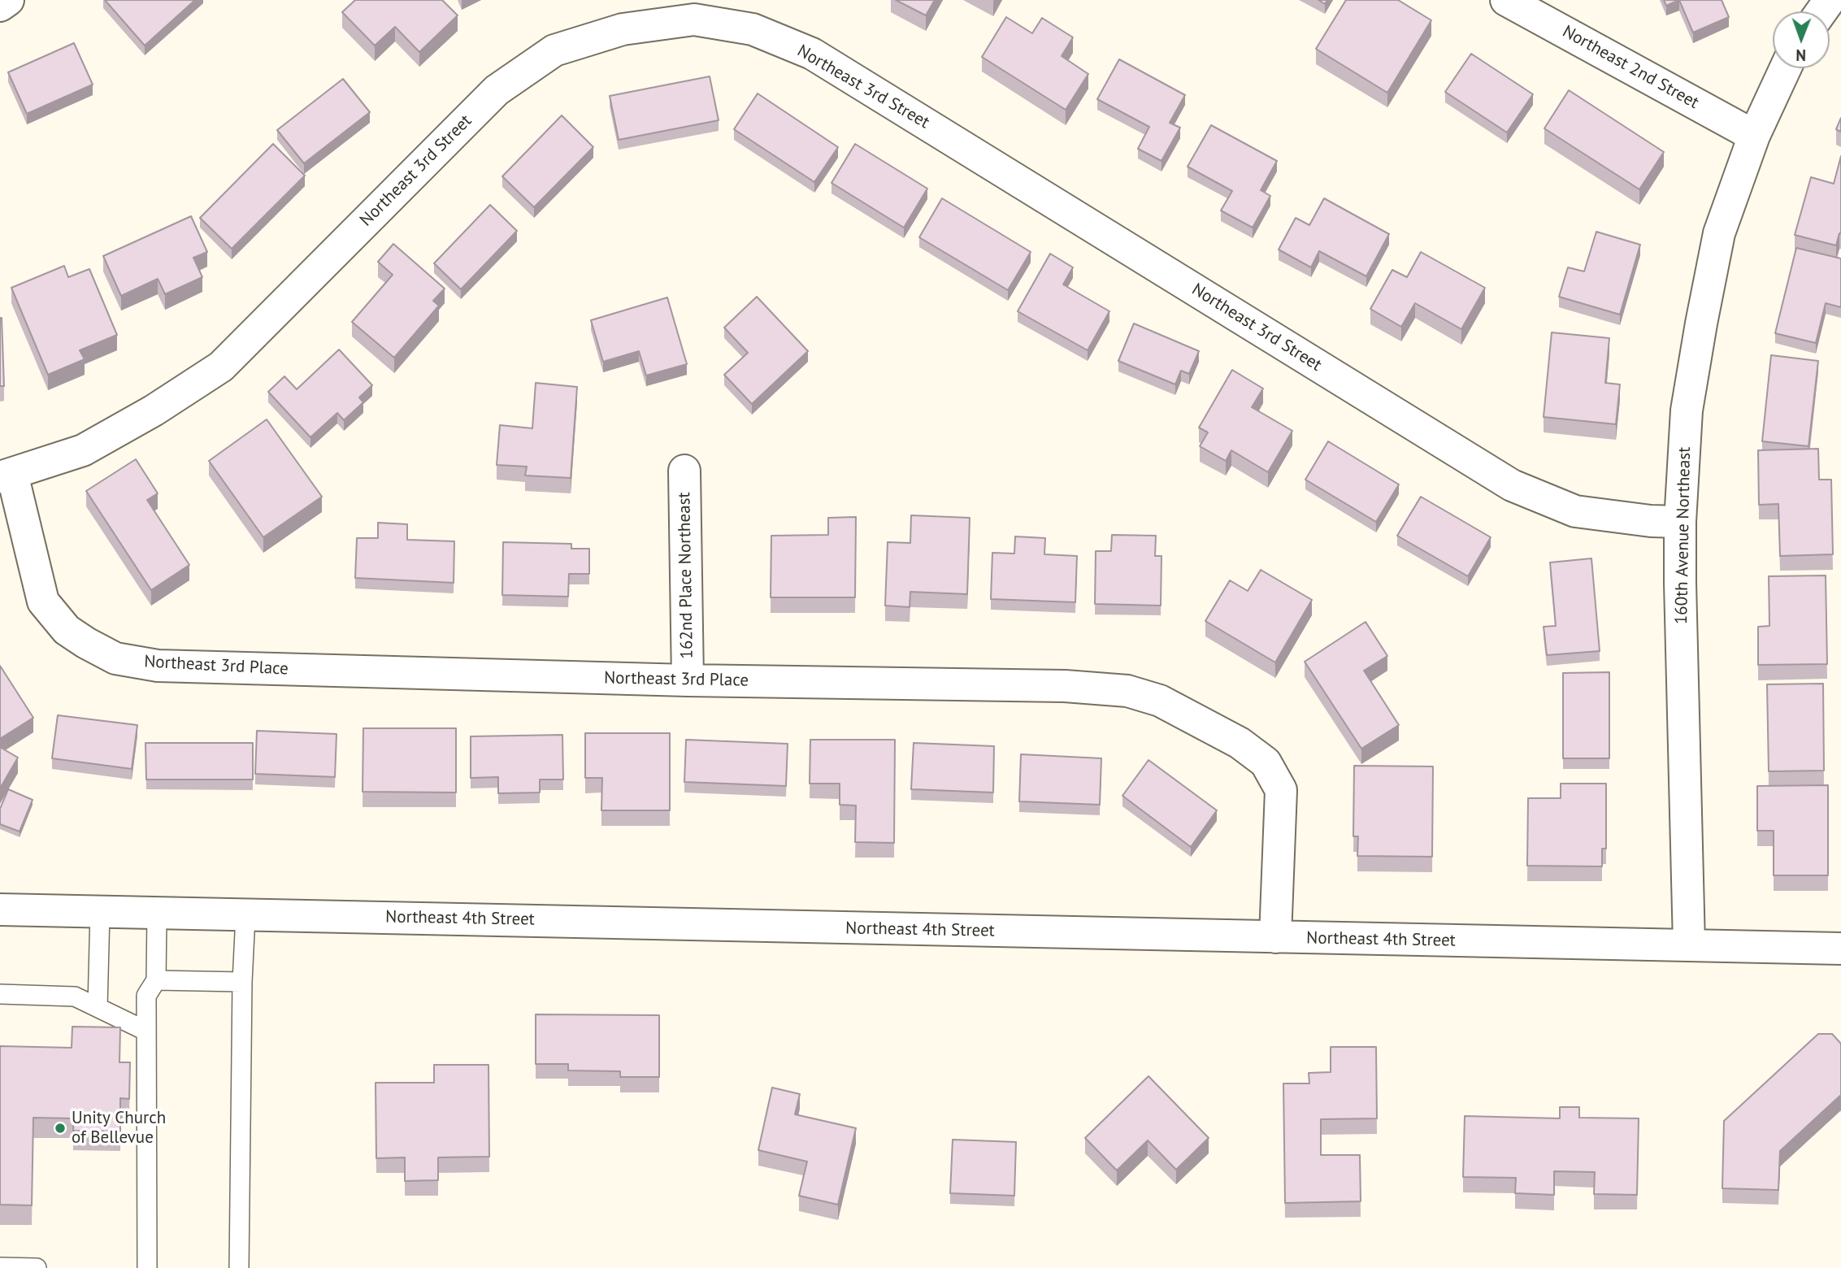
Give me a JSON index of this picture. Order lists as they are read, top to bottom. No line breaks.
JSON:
{"streets":{"street":["Northeast 2nd Street","Northeast 3rd Street","160th Avenue Northeast","162nd Place Northeast","Northeast 3rd Place","Northeast 4th Street"]},"crossings":[["Northeast 2nd Street","160th Avenue Northeast"],["Northeast 3rd Street","160th Avenue Northeast"],["Northeast 3rd Street","Northeast 3rd Place"],["160th Avenue Northeast","Northeast 4th Street"],["162nd Place Northeast","Northeast 3rd Place"],["Northeast 3rd Place","Northeast 4th Street"]],"places":["Unity Church of Bellevue"],"north":"bottom"}
